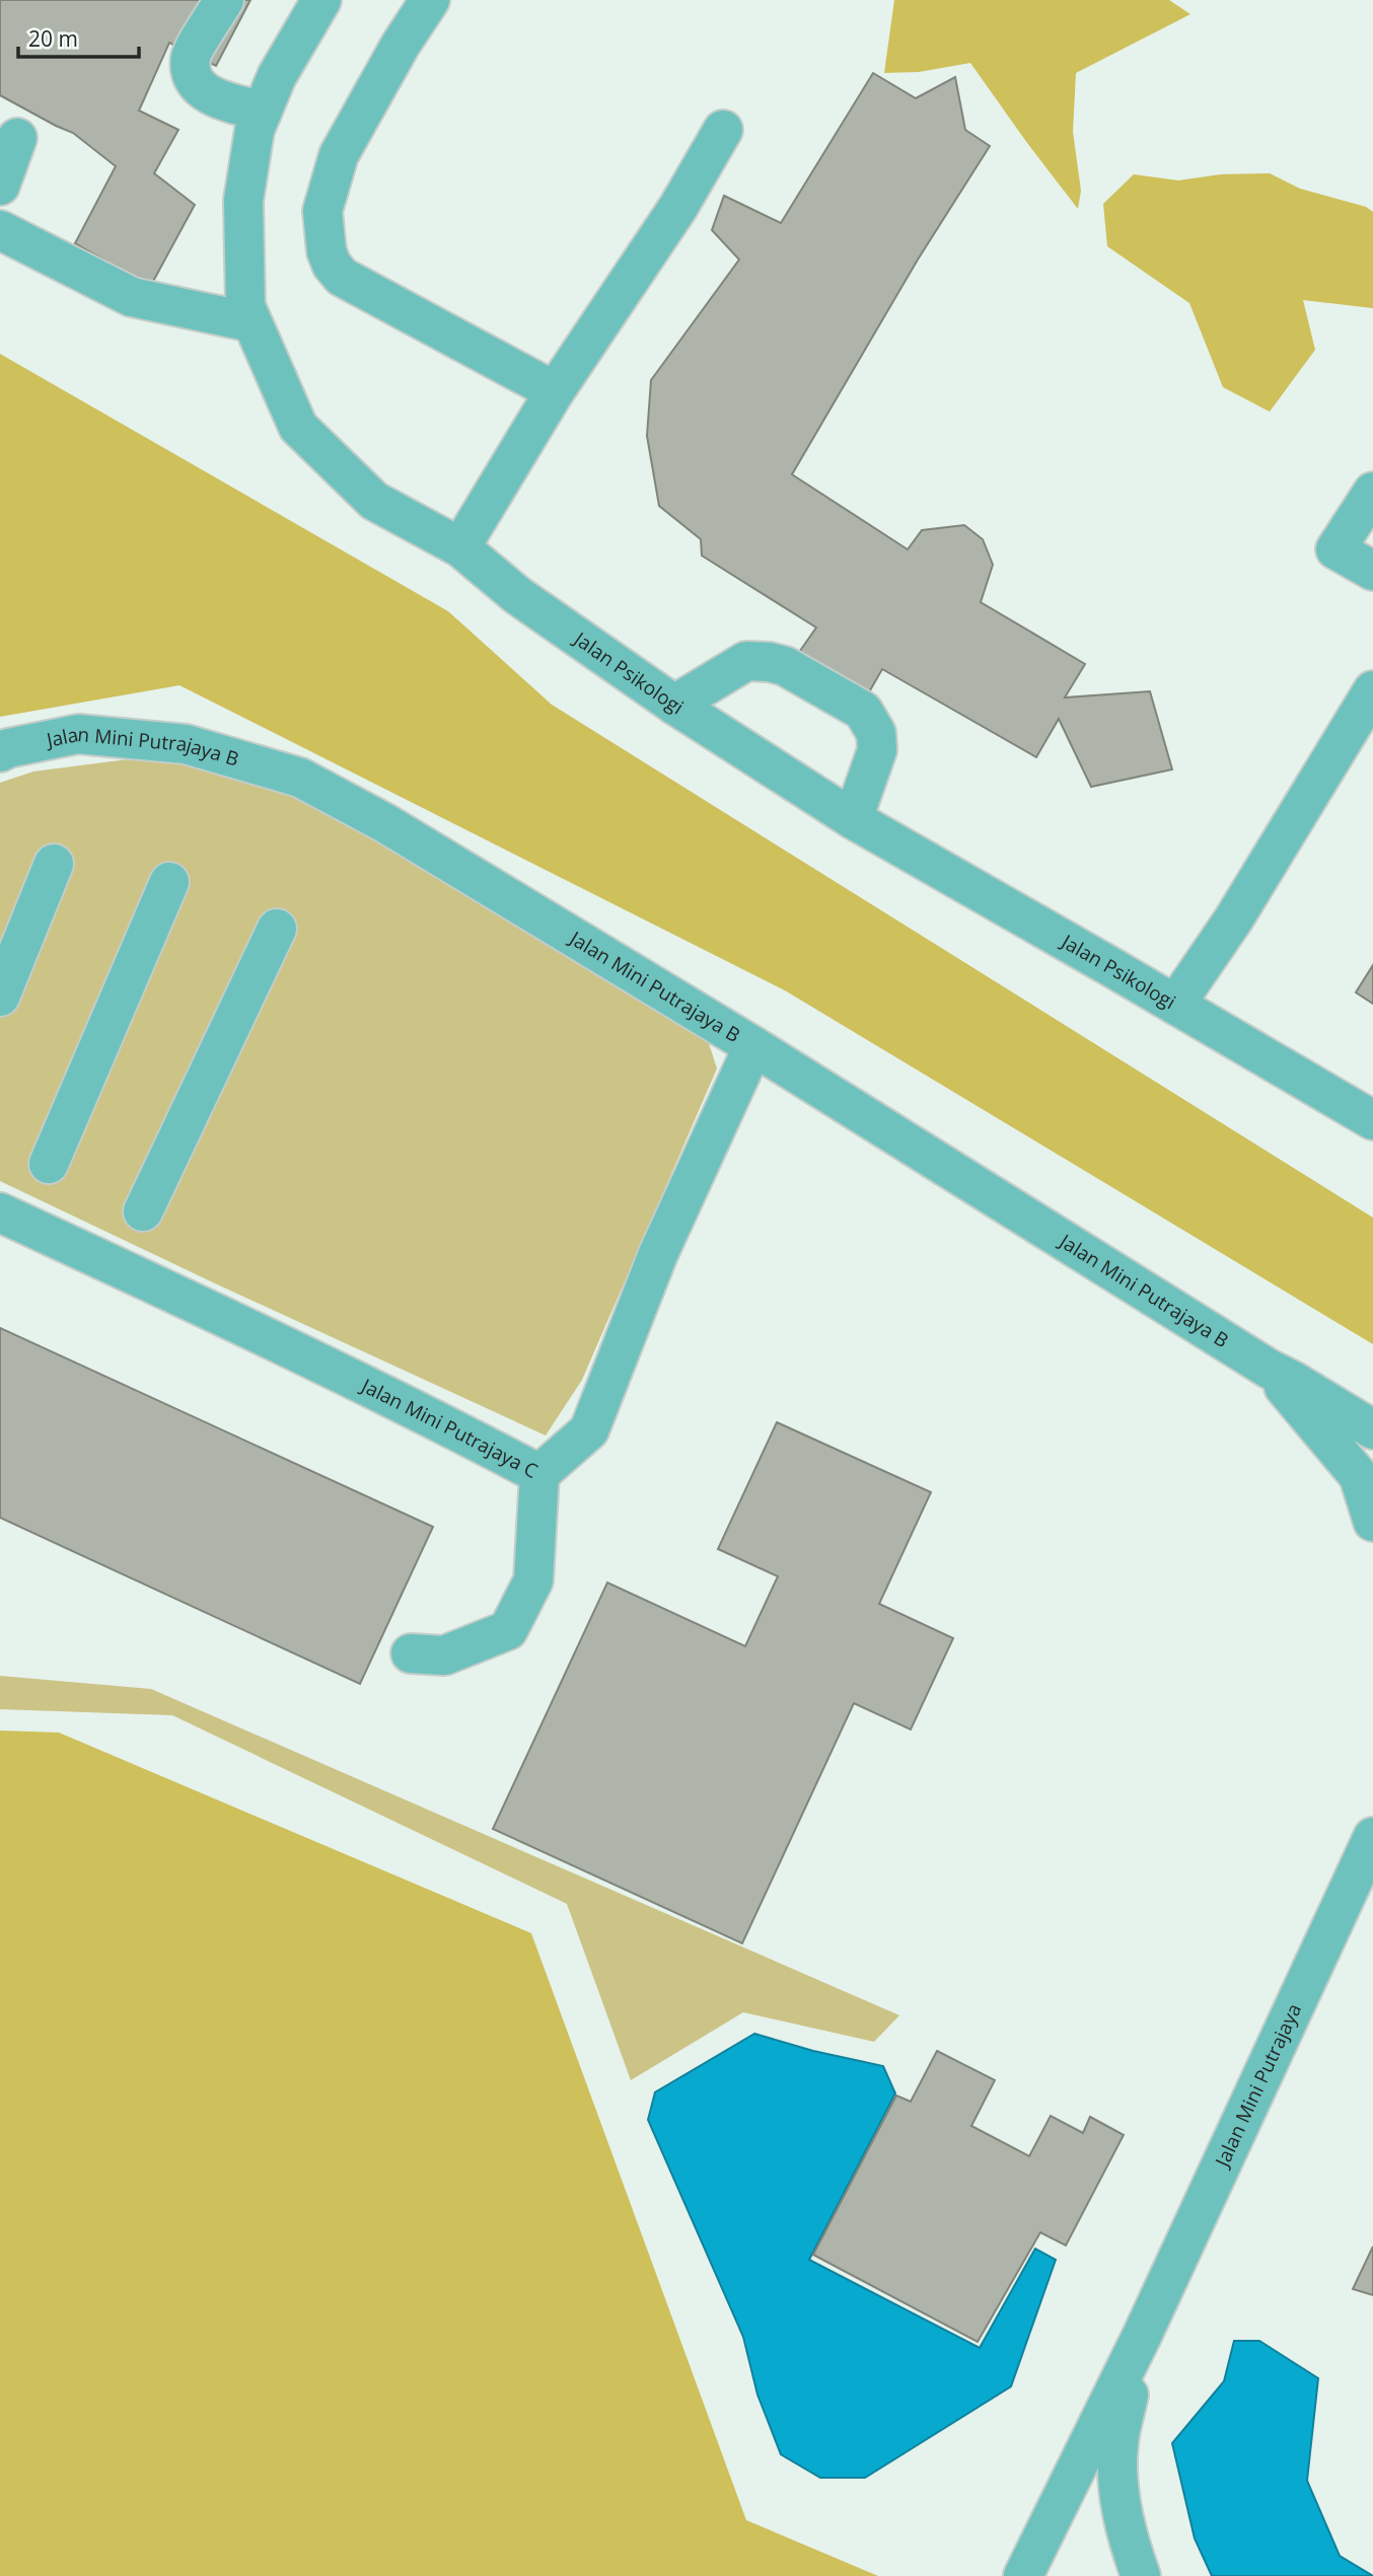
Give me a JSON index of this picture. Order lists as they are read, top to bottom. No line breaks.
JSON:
{"streets":{"street":["Jalan Psikologi","Jalan Mini Putrajaya B","Jalan Mini Putrajaya C","Jalan Mini Putrajaya"]},"crossings":[["Jalan Mini Putrajaya B","Jalan Mini Putrajaya C"]],"scale_bar":"20 m"}
